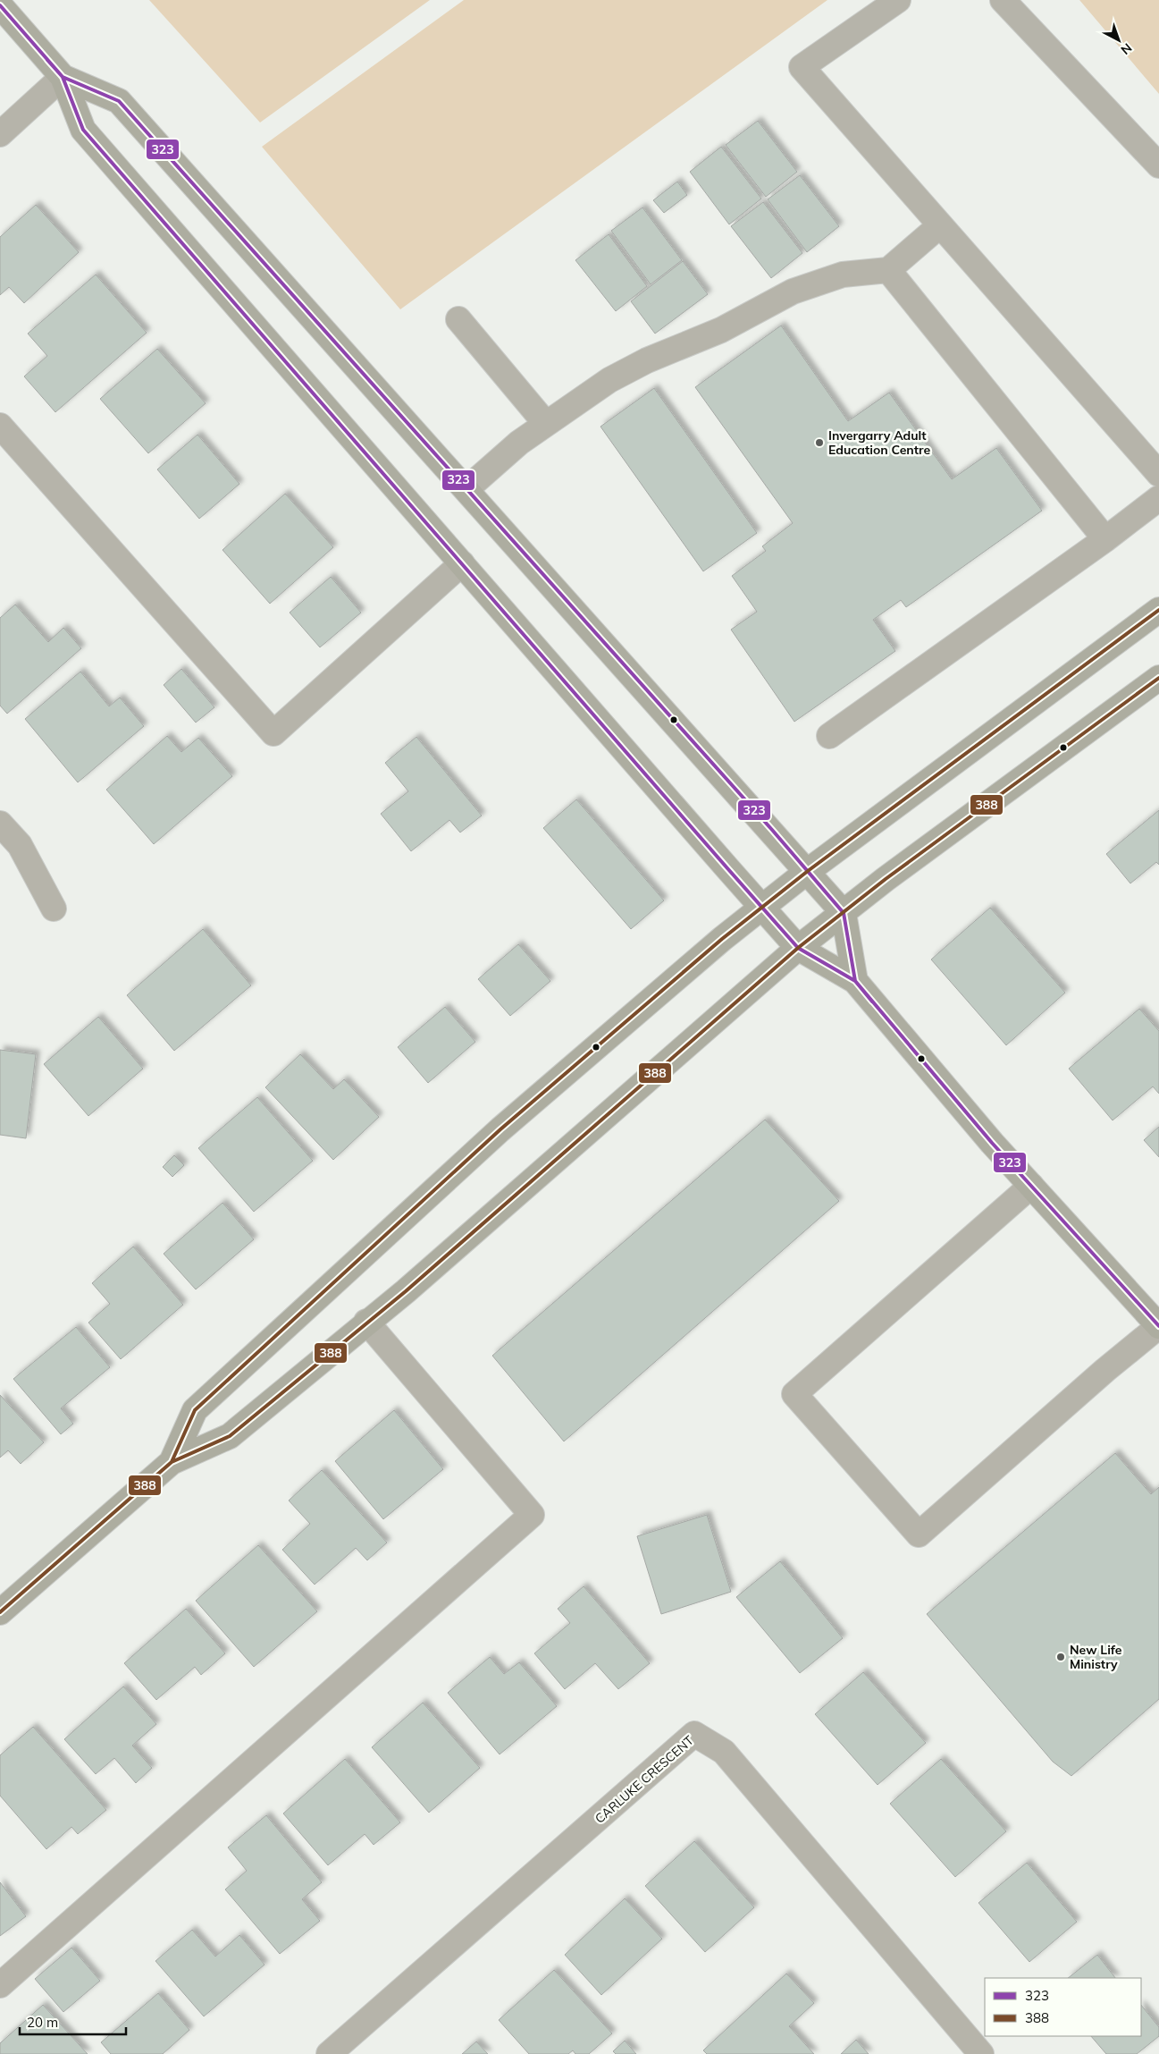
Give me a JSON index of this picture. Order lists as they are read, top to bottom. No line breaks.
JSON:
{"streets":{"street":["CARLUKE CRESCENT"]},"places":["Invergarry Adult Education Centre","New Life Ministry"],"lines":["transit line 323","transit line 388"],"legend":["323","388"],"scale_bar":"20 m","north":"bottom right"}
